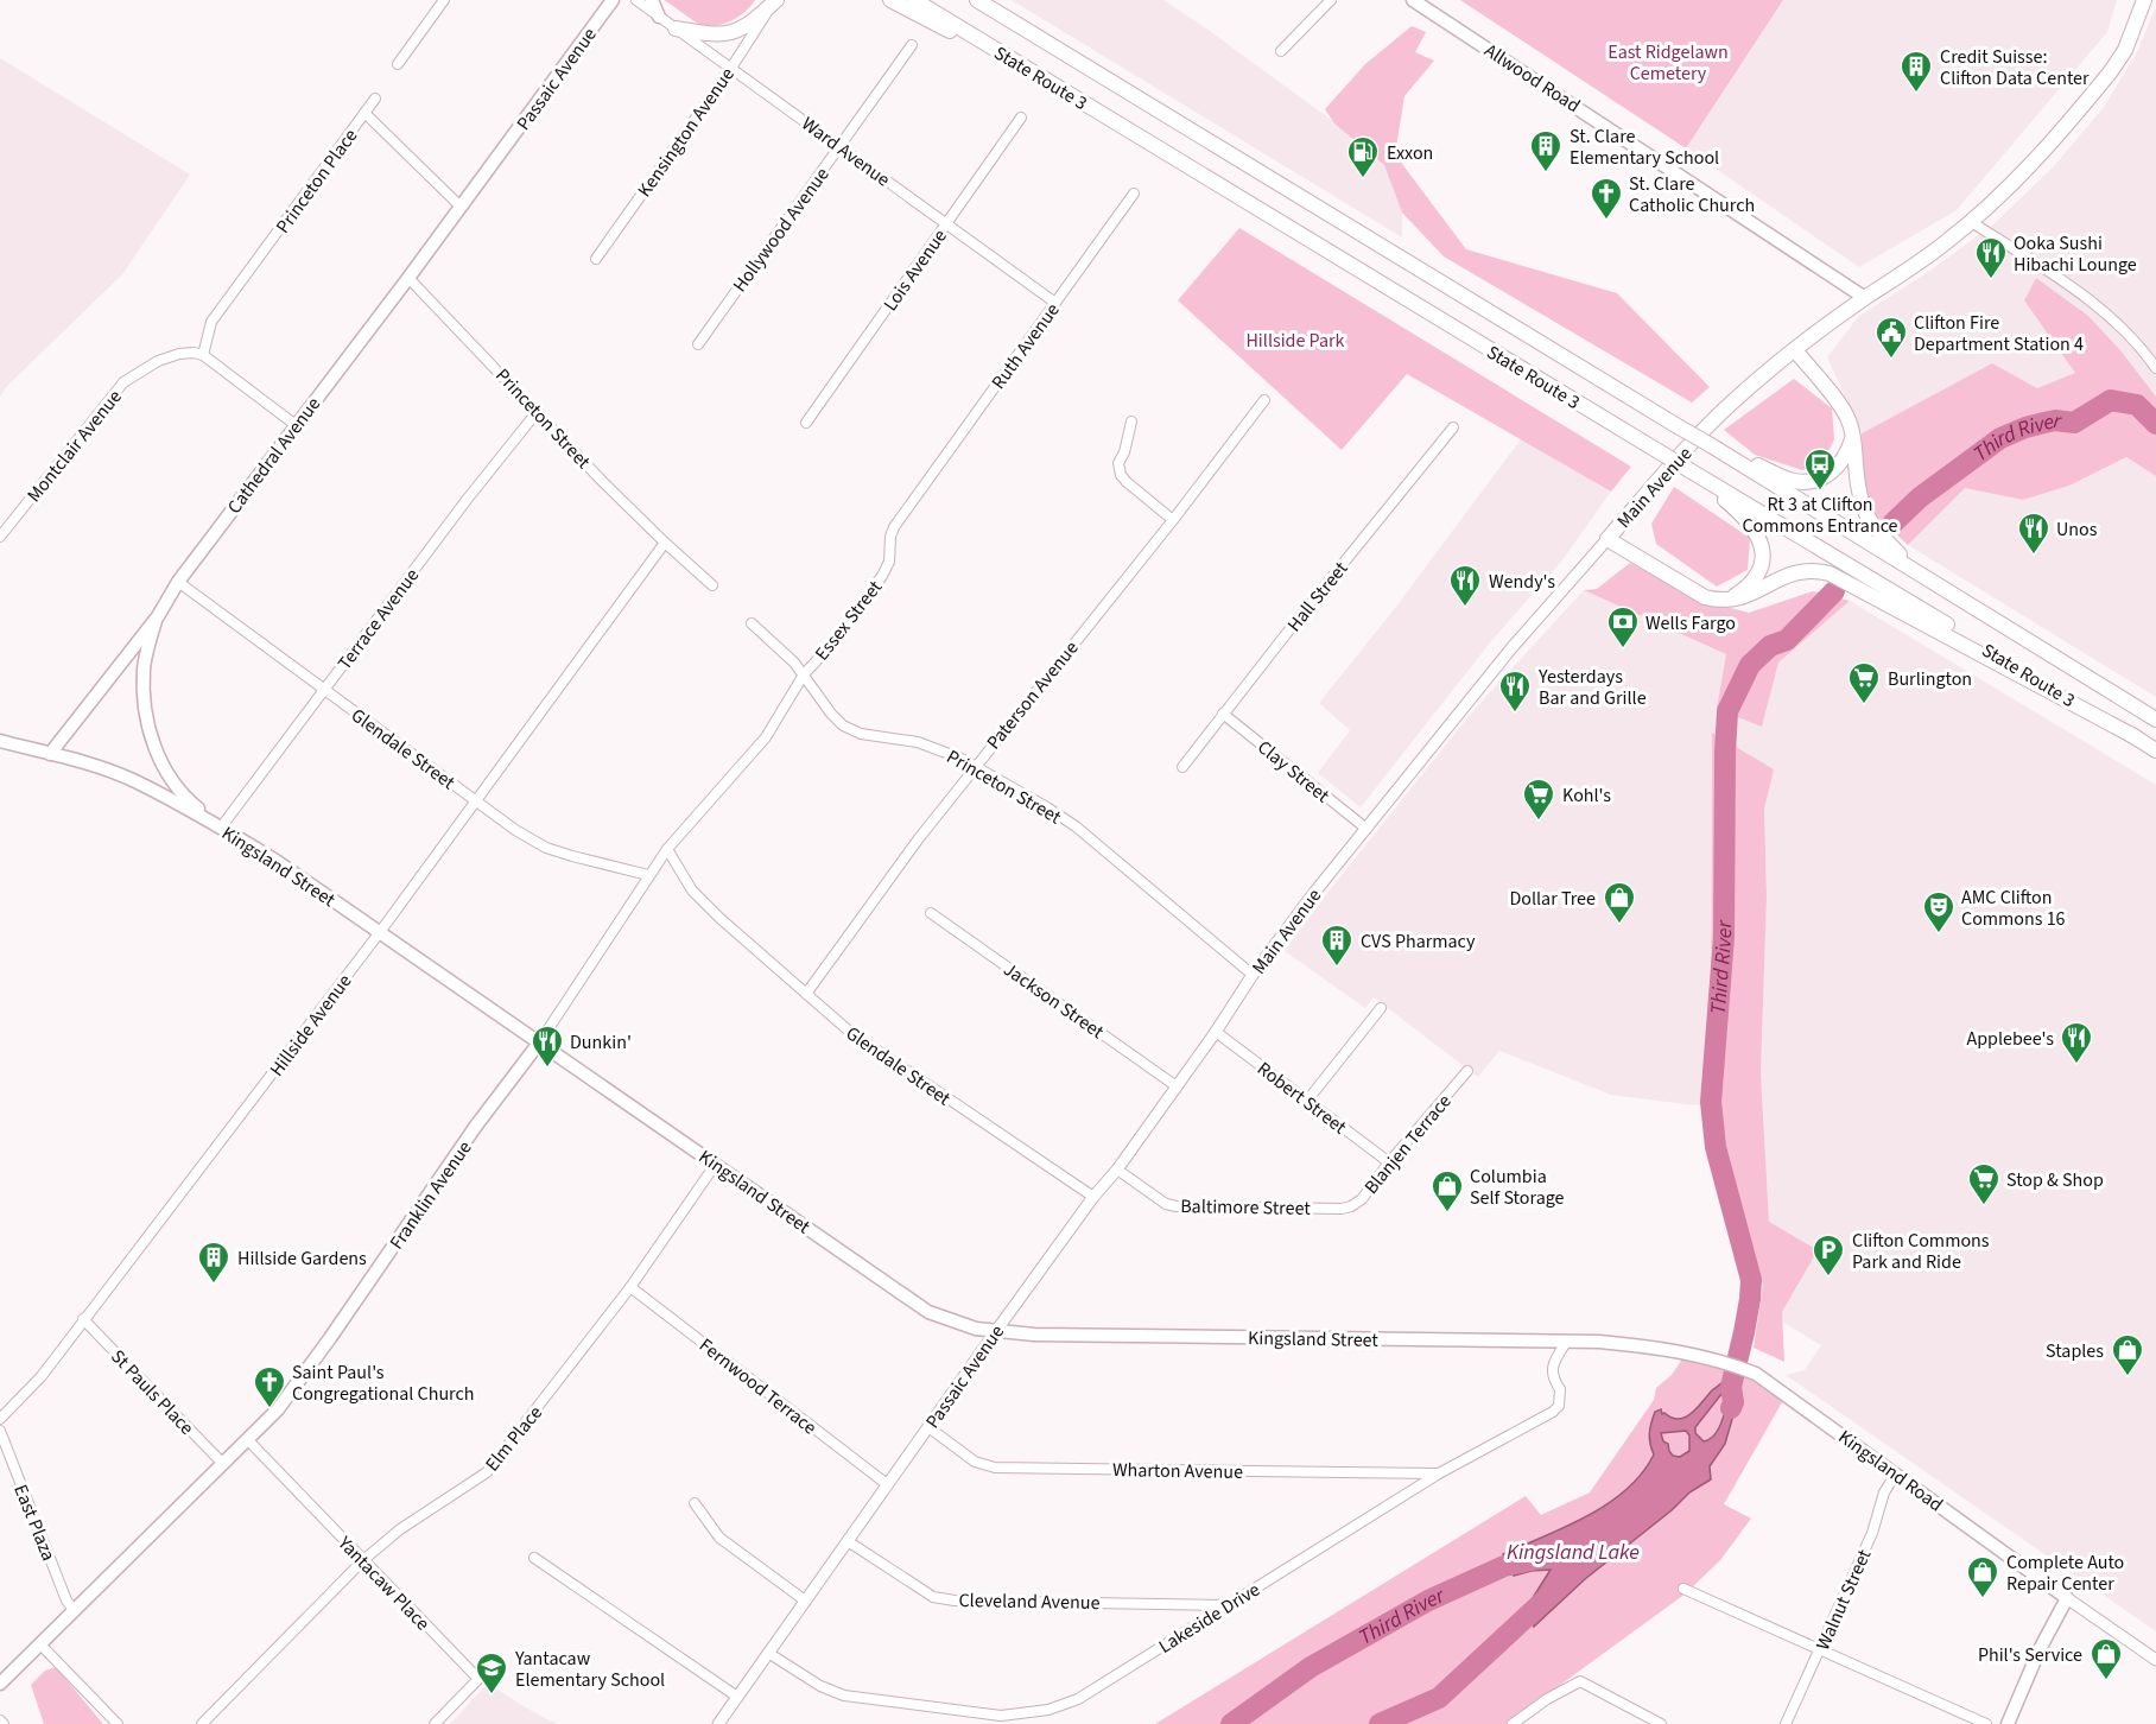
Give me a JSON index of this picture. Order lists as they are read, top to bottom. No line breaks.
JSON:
{"streets":{"main road":["State Route 3","Allwood Road","Passaic Avenue","Cathedral Avenue","Main Avenue","Kingsland Street","Franklin Avenue","Kingsland Road"],"street":["Kensington Avenue","Ward Avenue","Princeton Place","Hollywood Avenue","Lois Avenue","Ruth Avenue","Princeton Street","Montclair Avenue","Hall Street","Terrace Avenue","Essex Street","Paterson Avenue","Glendale Street","Clay Street","Jackson Street","Hillside Avenue","Robert Street","Blanjen Terrace","Baltimore Street","Fernwood Terrace","St Pauls Place","Elm Place","Wharton Avenue","East Plaza","Yantacaw Place","Walnut Street","Cleveland Avenue","Lakeside Drive"]},"crossings":[["Allwood Road","Main Avenue"],["Passaic Avenue","Cathedral Avenue"],["Passaic Avenue","Main Avenue"],["Passaic Avenue","Glendale Street"],["Passaic Avenue","Kingsland Street"],["Passaic Avenue","Jackson Street"],["Passaic Avenue","Robert Street"],["Passaic Avenue","Baltimore Street"],["Passaic Avenue","Fernwood Terrace"],["Passaic Avenue","Wharton Avenue"],["Passaic Avenue","Cleveland Avenue"],["Passaic Avenue","Lakeside Drive"],["Kensington Avenue","Ward Avenue"],["Ward Avenue","Hollywood Avenue"],["Ward Avenue","Lois Avenue"],["Ward Avenue","Ruth Avenue"],["Princeton Place","Montclair Avenue"],["Princeton Place","Cathedral Avenue"],["Ruth Avenue","Essex Street"],["Princeton Street","Cathedral Avenue"],["Princeton Street","Main Avenue"],["Princeton Street","Terrace Avenue"],["Princeton Street","Essex Street"],["Princeton Street","Paterson Avenue"],["Princeton Street","Hillside Avenue"],["Cathedral Avenue","Glendale Street"],["Cathedral Avenue","Kingsland Street"],["Main Avenue","Clay Street"],["Main Avenue","Robert Street"],["Hall Street","Clay Street"],["Terrace Avenue","Glendale Street"],["Terrace Avenue","Kingsland Street"],["Essex Street","Franklin Avenue"],["Paterson Avenue","Glendale Street"],["Glendale Street","Hillside Avenue"],["Glendale Street","Franklin Avenue"],["Kingsland Street","Hillside Avenue"],["Kingsland Street","Franklin Avenue"],["Kingsland Street","Elm Place"],["Kingsland Street","Kingsland Road"],["Kingsland Street","Lakeside Drive"],["Hillside Avenue","St Pauls Place"],["Robert Street","Blanjen Terrace"],["Blanjen Terrace","Baltimore Street"],["Franklin Avenue","St Pauls Place"],["Franklin Avenue","East Plaza"],["Franklin Avenue","Yantacaw Place"],["Fernwood Terrace","Elm Place"],["Elm Place","Yantacaw Place"],["Wharton Avenue","Lakeside Drive"],["Kingsland Road","Walnut Street"],["Cleveland Avenue","Lakeside Drive"]],"water":["Third River","Kingsland Lake"],"parks":["East Ridgelawn Cemetery","Hillside Park"],"places":{"building":["Credit Suisse: Clifton Data Center","St. Clare Elementary School","CVS Pharmacy","Hillside Gardens"],"fuel station":["Exxon"],"church":["St. Clare Catholic Church","Saint Paul's Congregational Church"],"restaurant":["Ooka Sushi Hibachi Lounge","Unos","Wendy's","Yesterdays Bar and Grille","Applebee's","Dunkin'"],"public building":["Clifton Fire Department Station 4"],"bus stop":["Rt 3 at Clifton Commons Entrance"],"bank":["Wells Fargo"],"supermarket":["Burlington","Kohl's","Stop & Shop"],"shop":["Dollar Tree","Columbia Self Storage","Staples","Complete Auto Repair Center","Phil's Service"],"theatre":["AMC Clifton Commons 16"],"parking":["Clifton Commons Park and Ride"],"school or university":["Yantacaw Elementary School"]}}
